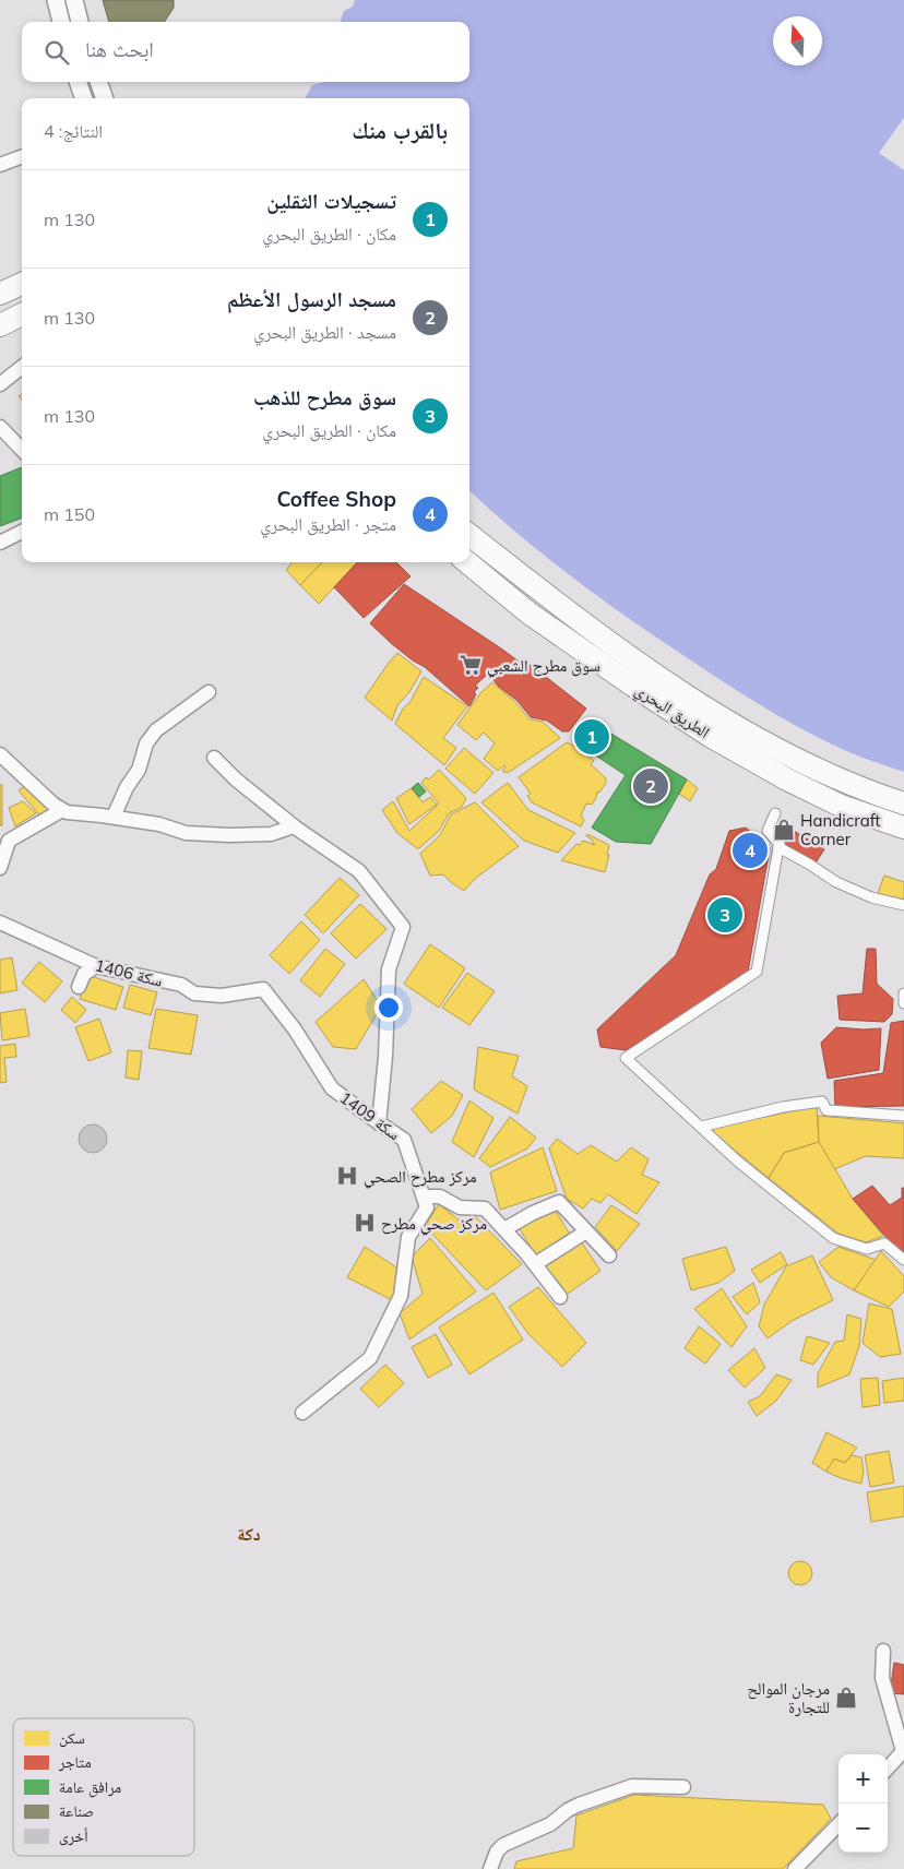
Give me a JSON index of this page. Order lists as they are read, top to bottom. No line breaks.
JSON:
{"streets":{"main road":["الطريق البحري"],"street":["1406 سكة","1409 سكة"]},"crossings":[["1406 سكة","1409 سكة"]],"districts":["دكة"],"places":{"supermarket":["سوق مطرح الشعبي"],"shop":["Handicraft Corner","مرجان الموالح للتجارة"],"hospital":["مركز مطرح الصحي","مركز صحي مطرح"]},"legend":["سكن","متاجر","مرافق عامة","صناعة","أخرى"],"north":"top","page":{"search":"ابحث هنا","heading":["بالقرب منك","النتائج: 4"],"list":[{"mark":"1","name":"تسجيلات الثقلين","note":"مكان · الطريق البحري","value":"130 m"},{"mark":"2","name":"مسجد الرسول الأعظم","note":"مسجد · الطريق البحري","value":"130 m"},{"mark":"3","name":"سوق مطرح للذهب","note":"مكان · الطريق البحري","value":"130 m"},{"mark":"4","name":"Coffee Shop","note":"متجر · الطريق البحري","value":"150 m"}],"pins":["1","2","4","3"],"map_buttons":["+","−"]}}
